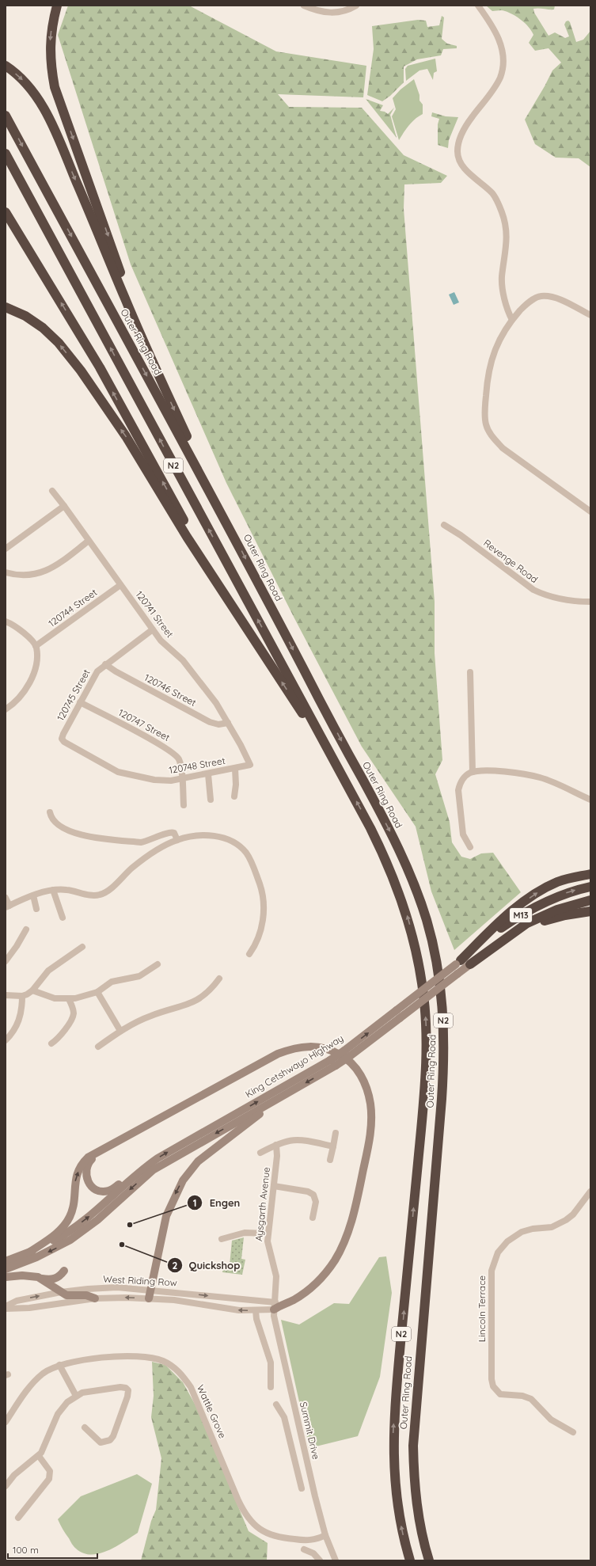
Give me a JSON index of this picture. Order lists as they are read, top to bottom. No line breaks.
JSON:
{"streets":{"highway":["Outer Ring Road","N2","M13","King Cetshwayo Highway"],"street":["Revenge Road","120744 Street","120741 Street","120746 Street","120745 Street","120747 Street","120748 Street","Aysgarth Avenue","West Riding Row","Lincoln Terrace","Wattle Grove","Summit Drive"]},"crossings":[["120744 Street","120741 Street"],["120741 Street","120746 Street"],["120741 Street","120745 Street"],["120741 Street","120748 Street"],["120746 Street","120745 Street"],["120745 Street","120747 Street"],["120745 Street","120748 Street"],["120747 Street","120748 Street"],["Aysgarth Avenue","West Riding Row"],["Aysgarth Avenue","Summit Drive"],["West Riding Row","Summit Drive"],["Wattle Grove","Summit Drive"]],"places":["Engen","Quickshop"],"scale_bar":"100 m"}
